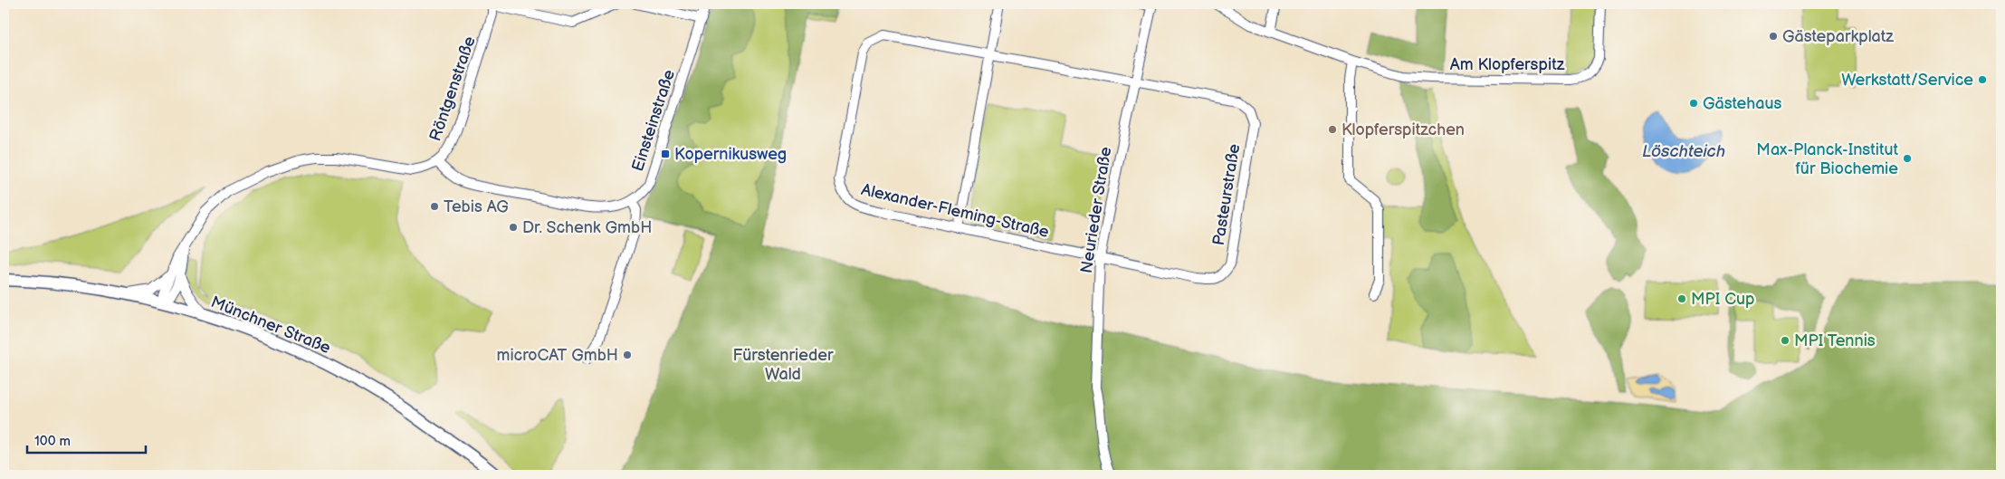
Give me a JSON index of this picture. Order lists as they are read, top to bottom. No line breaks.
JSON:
{"streets":{"main road":["Münchner Straße"],"street":["Am Klopferspitz","Röntgenstraße","Einsteinstraße","Pasteurstraße","Neurieder Straße","Alexander-Fleming-Straße"]},"crossings":[["Röntgenstraße","Einsteinstraße"],["Röntgenstraße","Münchner Straße"],["Pasteurstraße","Neurieder Straße"],["Pasteurstraße","Alexander-Fleming-Straße"],["Neurieder Straße","Alexander-Fleming-Straße"]],"water":["Löschteich"],"parks":["Fürstenrieder Wald"],"places":{"other":["Gästeparkplatz","Werkstatt/Service","Gästehaus","Klopferspitzchen","Max-Planck-Institut für Biochemie","Tebis AG","Dr. Schenk GmbH","MPI Cup","MPI Tennis","microCAT GmbH"],"transit":["Kopernikusweg"]},"scale_bar":"100 m"}
